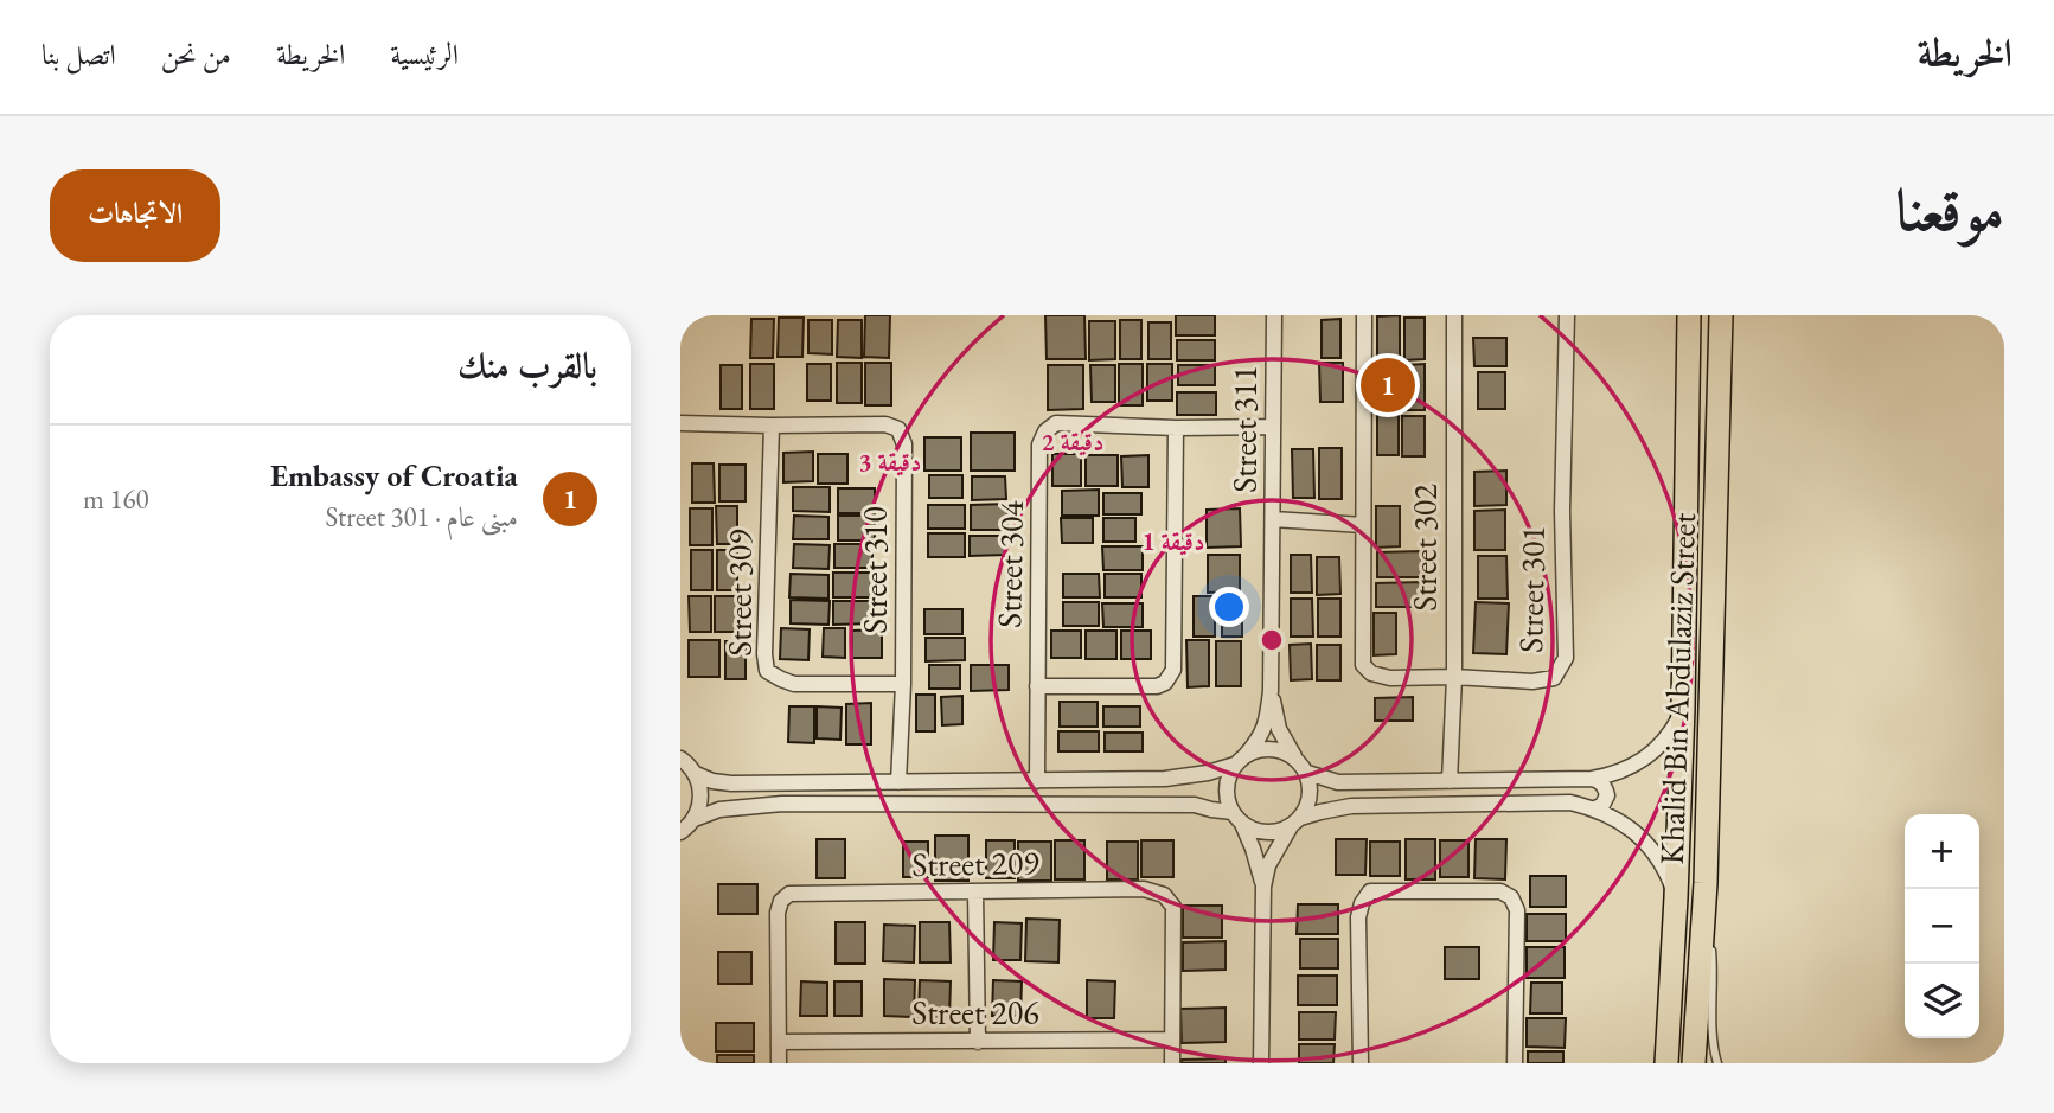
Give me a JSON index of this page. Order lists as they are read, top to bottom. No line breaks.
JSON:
{"streets":{"main road":["Khalid Bin Abdulaziz Street"],"street":["Street 311","Street 302","Street 304","Street 310","Street 301","Street 309","Street 209","Street 206"]},"crossings":[["Street 311","Street 304"],["Street 302","Street 301"],["Street 310","Street 309"],["Street 209","Street 206"]],"page":{"header":"الخريطة","nav":["الرئيسية","الخريطة","من نحن","اتصل بنا"],"title":"موقعنا","buttons":"الاتجاهات","heading":"بالقرب منك","pins":"1","list":[{"mark":"1","name":"Embassy of Croatia","note":"مبنى عام · Street 301","value":"160 m"}],"map_buttons":["+","−"]},"rings":["2 دقيقة","3 دقيقة","1 دقيقة"]}
